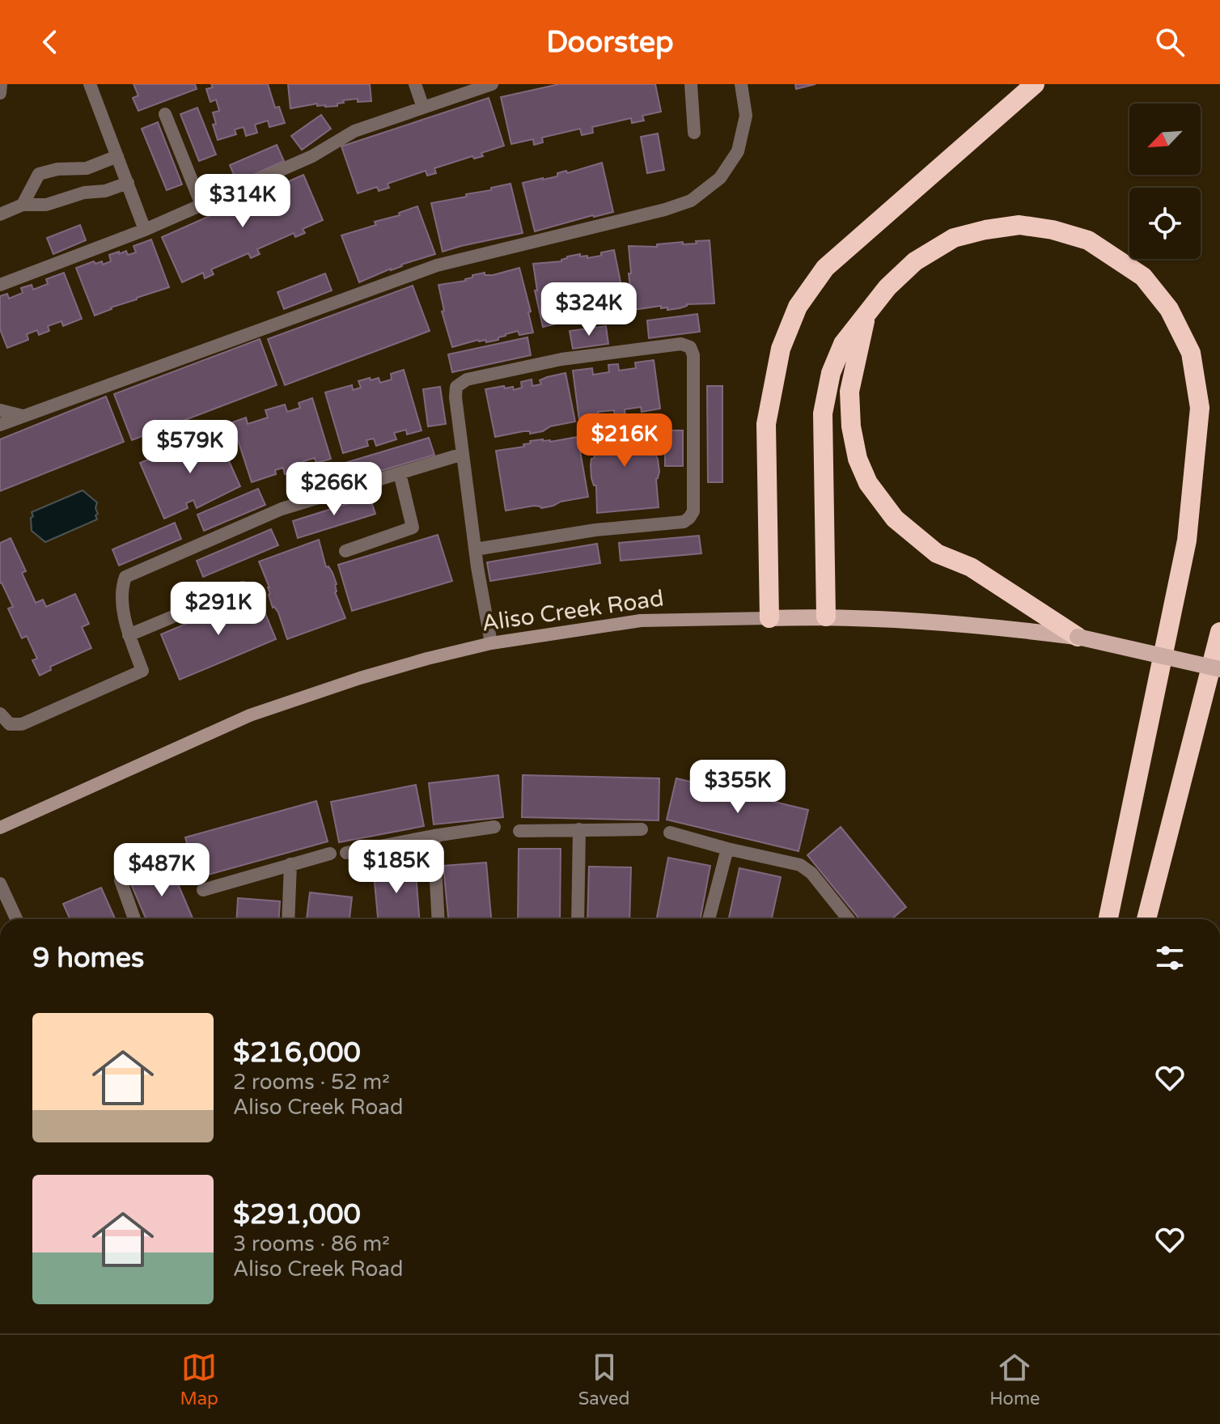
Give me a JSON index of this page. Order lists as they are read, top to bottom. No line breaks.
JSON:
{"streets":{"main road":["Aliso Creek Road"]},"north":"bottom left","page":{"header":"Doorstep","price":["$314K","$324K","$216K","$579K","$266K","$291K","$355K","$185K","$487K"],"heading":"9 homes","list":[{"name":"$216,000","note":"2 rooms · 52 m² · Aliso Creek Road"},{"name":"$291,000","note":"3 rooms · 86 m² · Aliso Creek Road"}],"tabs":["Map","Saved","Home"]}}
